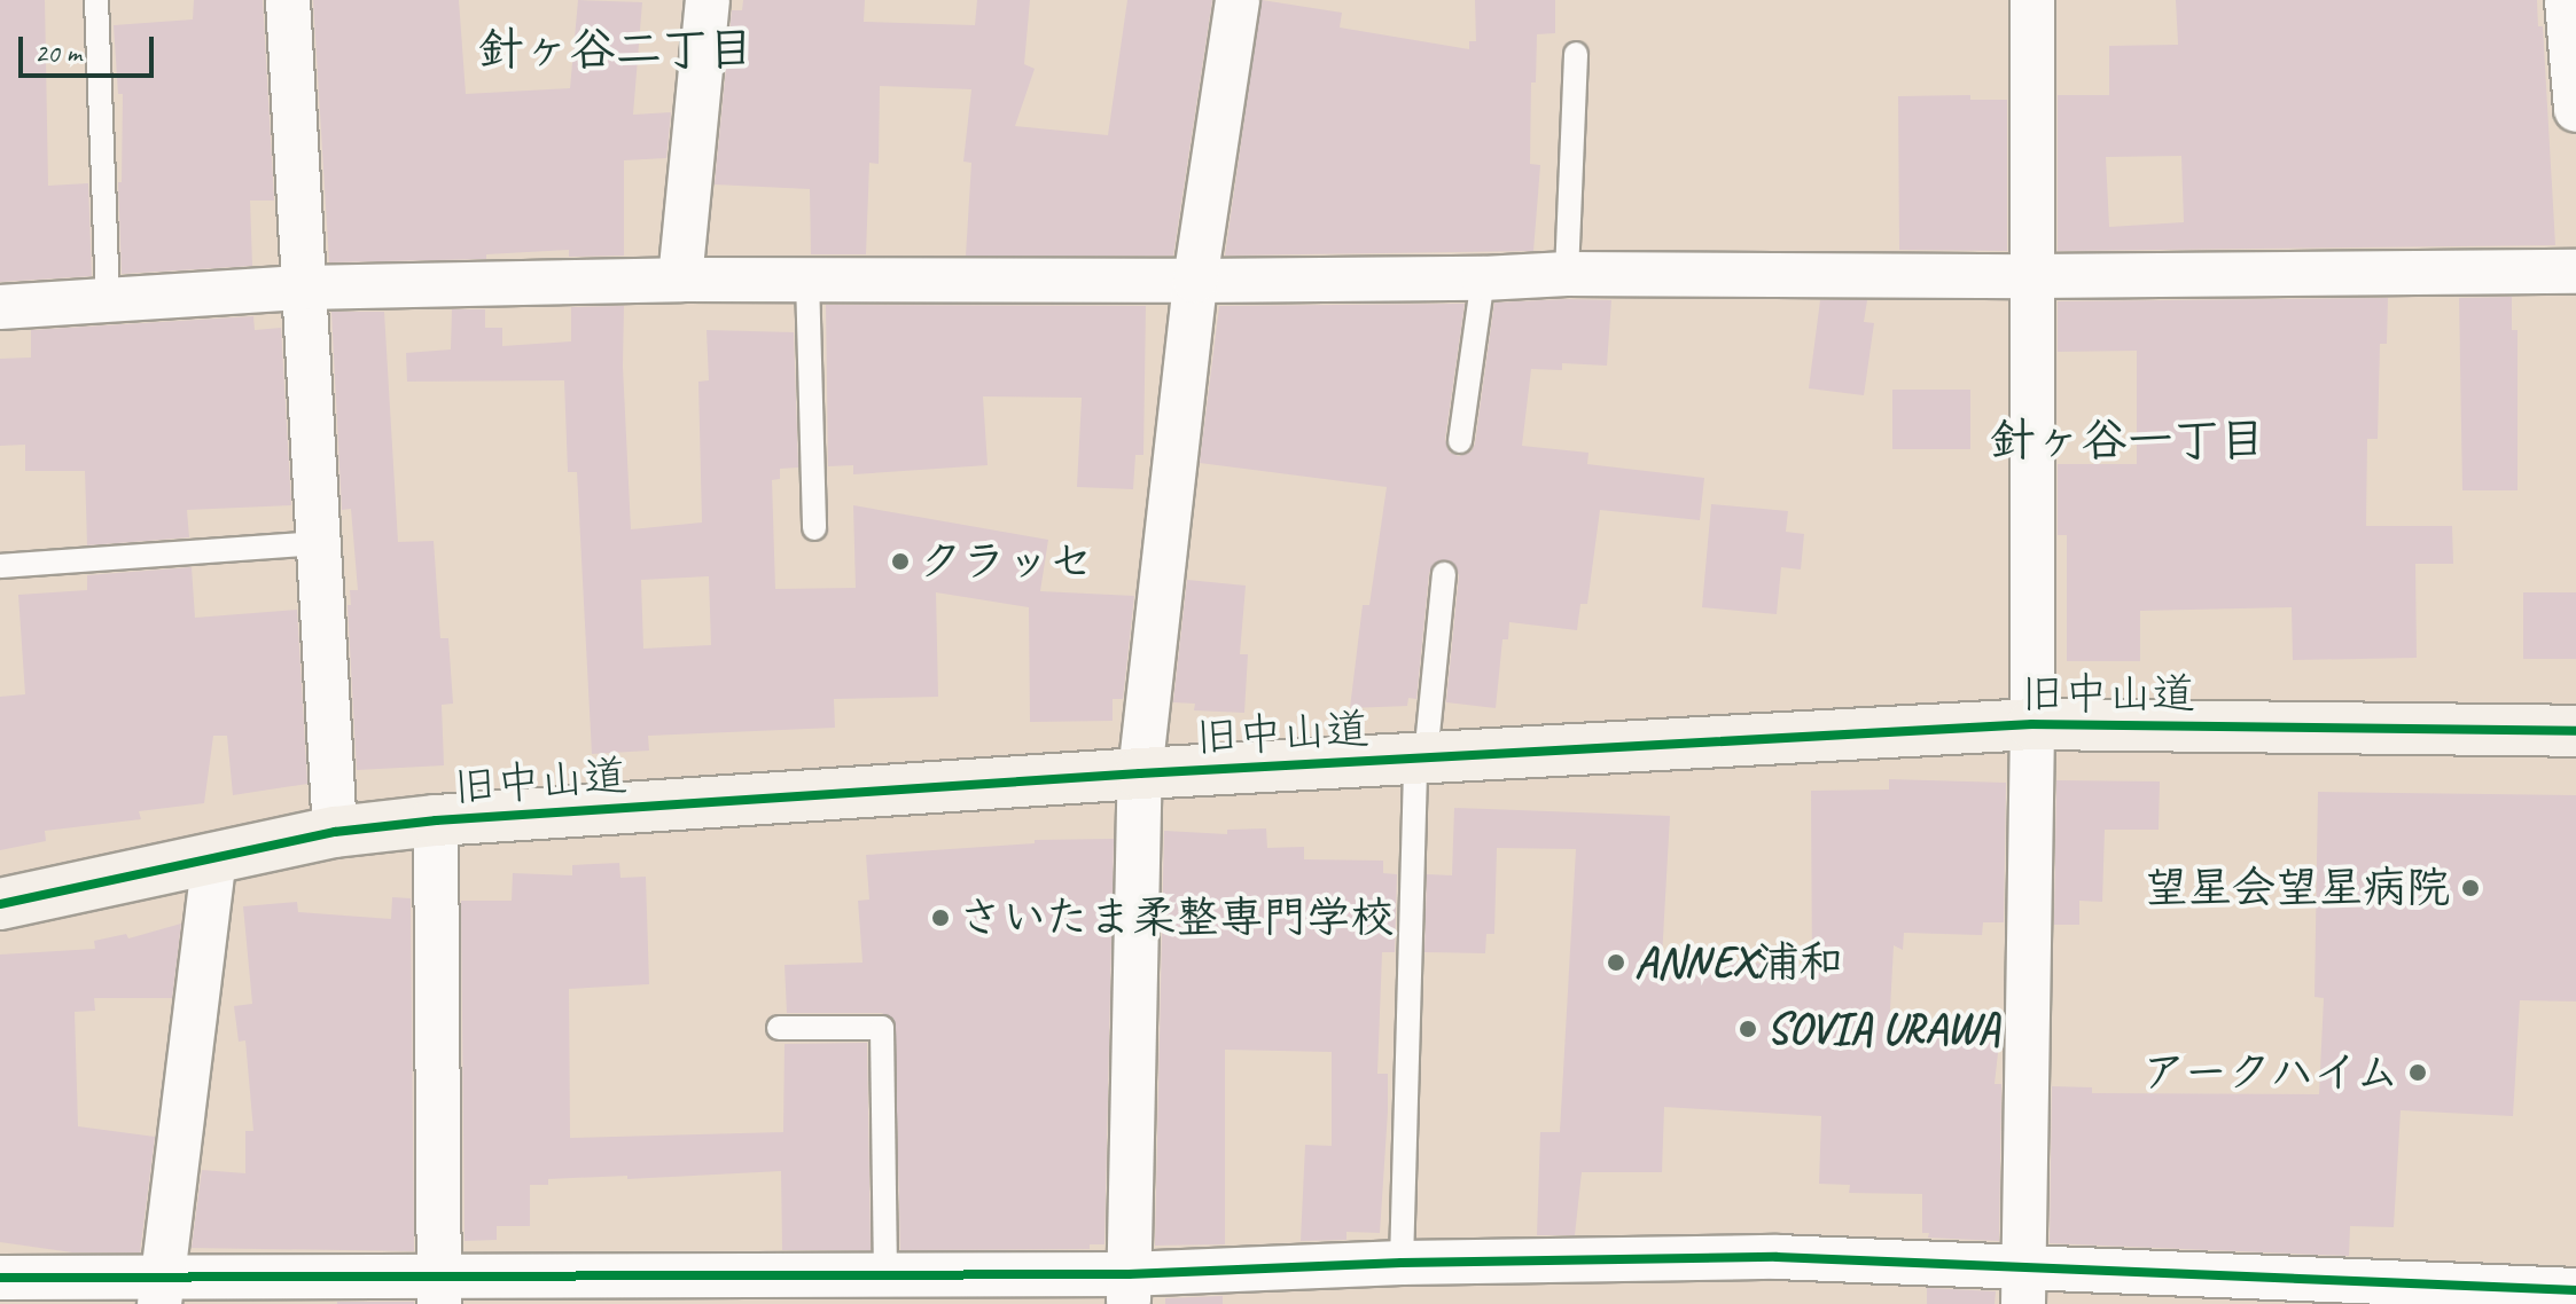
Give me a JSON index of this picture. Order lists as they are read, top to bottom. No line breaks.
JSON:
{"streets":{"main road":["旧中山道"]},"districts":["針ヶ谷二丁目","針ヶ谷一丁目"],"places":["クラッセ","望星会望星病院","さいたま柔整専門学校","ANNEX浦和","SOVIA URAWA","アークハイム"],"scale_bar":"20 m"}
